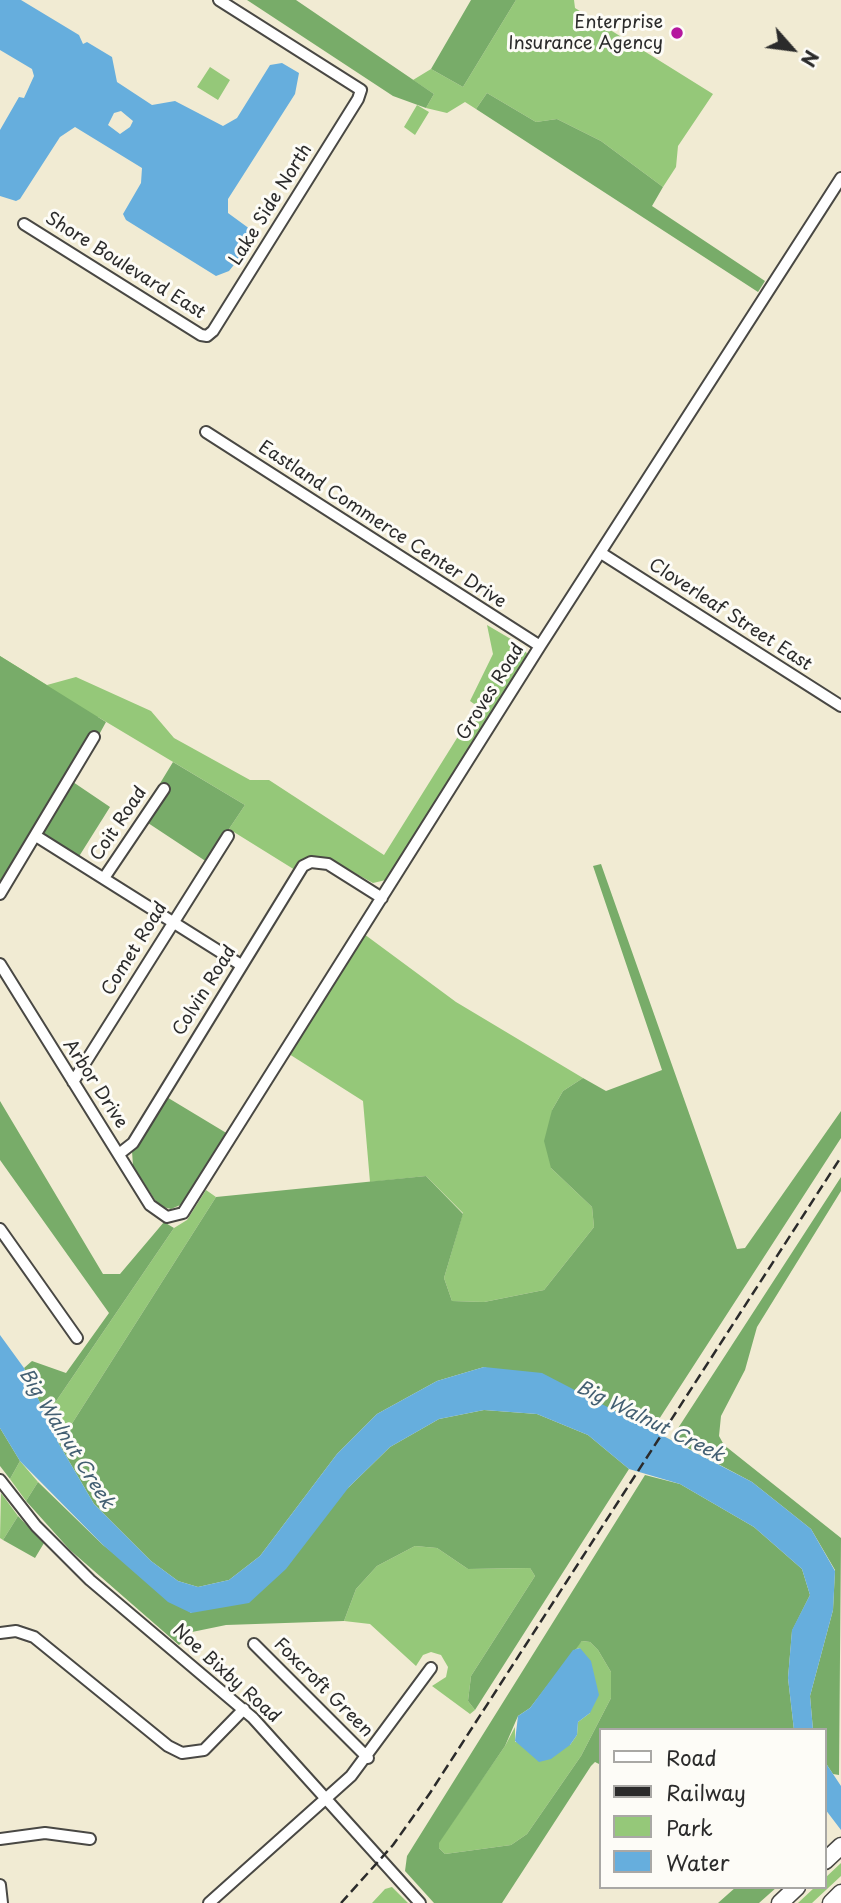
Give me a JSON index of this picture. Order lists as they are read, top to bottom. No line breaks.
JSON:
{"streets":{"street":["Lake Side North","Shore Boulevard East","Eastland Commerce Center Drive","Cloverleaf Street East","Groves Road","Coit Road","Comet Road","Colvin Road","Arbor Drive","Noe Bixby Road","Foxcroft Green"]},"crossings":[["Lake Side North","Shore Boulevard East"],["Eastland Commerce Center Drive","Groves Road"],["Cloverleaf Street East","Groves Road"],["Groves Road","Colvin Road"],["Groves Road","Arbor Drive"],["Comet Road","Arbor Drive"],["Colvin Road","Arbor Drive"]],"water":["Big Walnut Creek"],"places":["Enterprise Insurance Agency"],"legend":["Road","Railway","Park","Water"],"north":"bottom right"}
